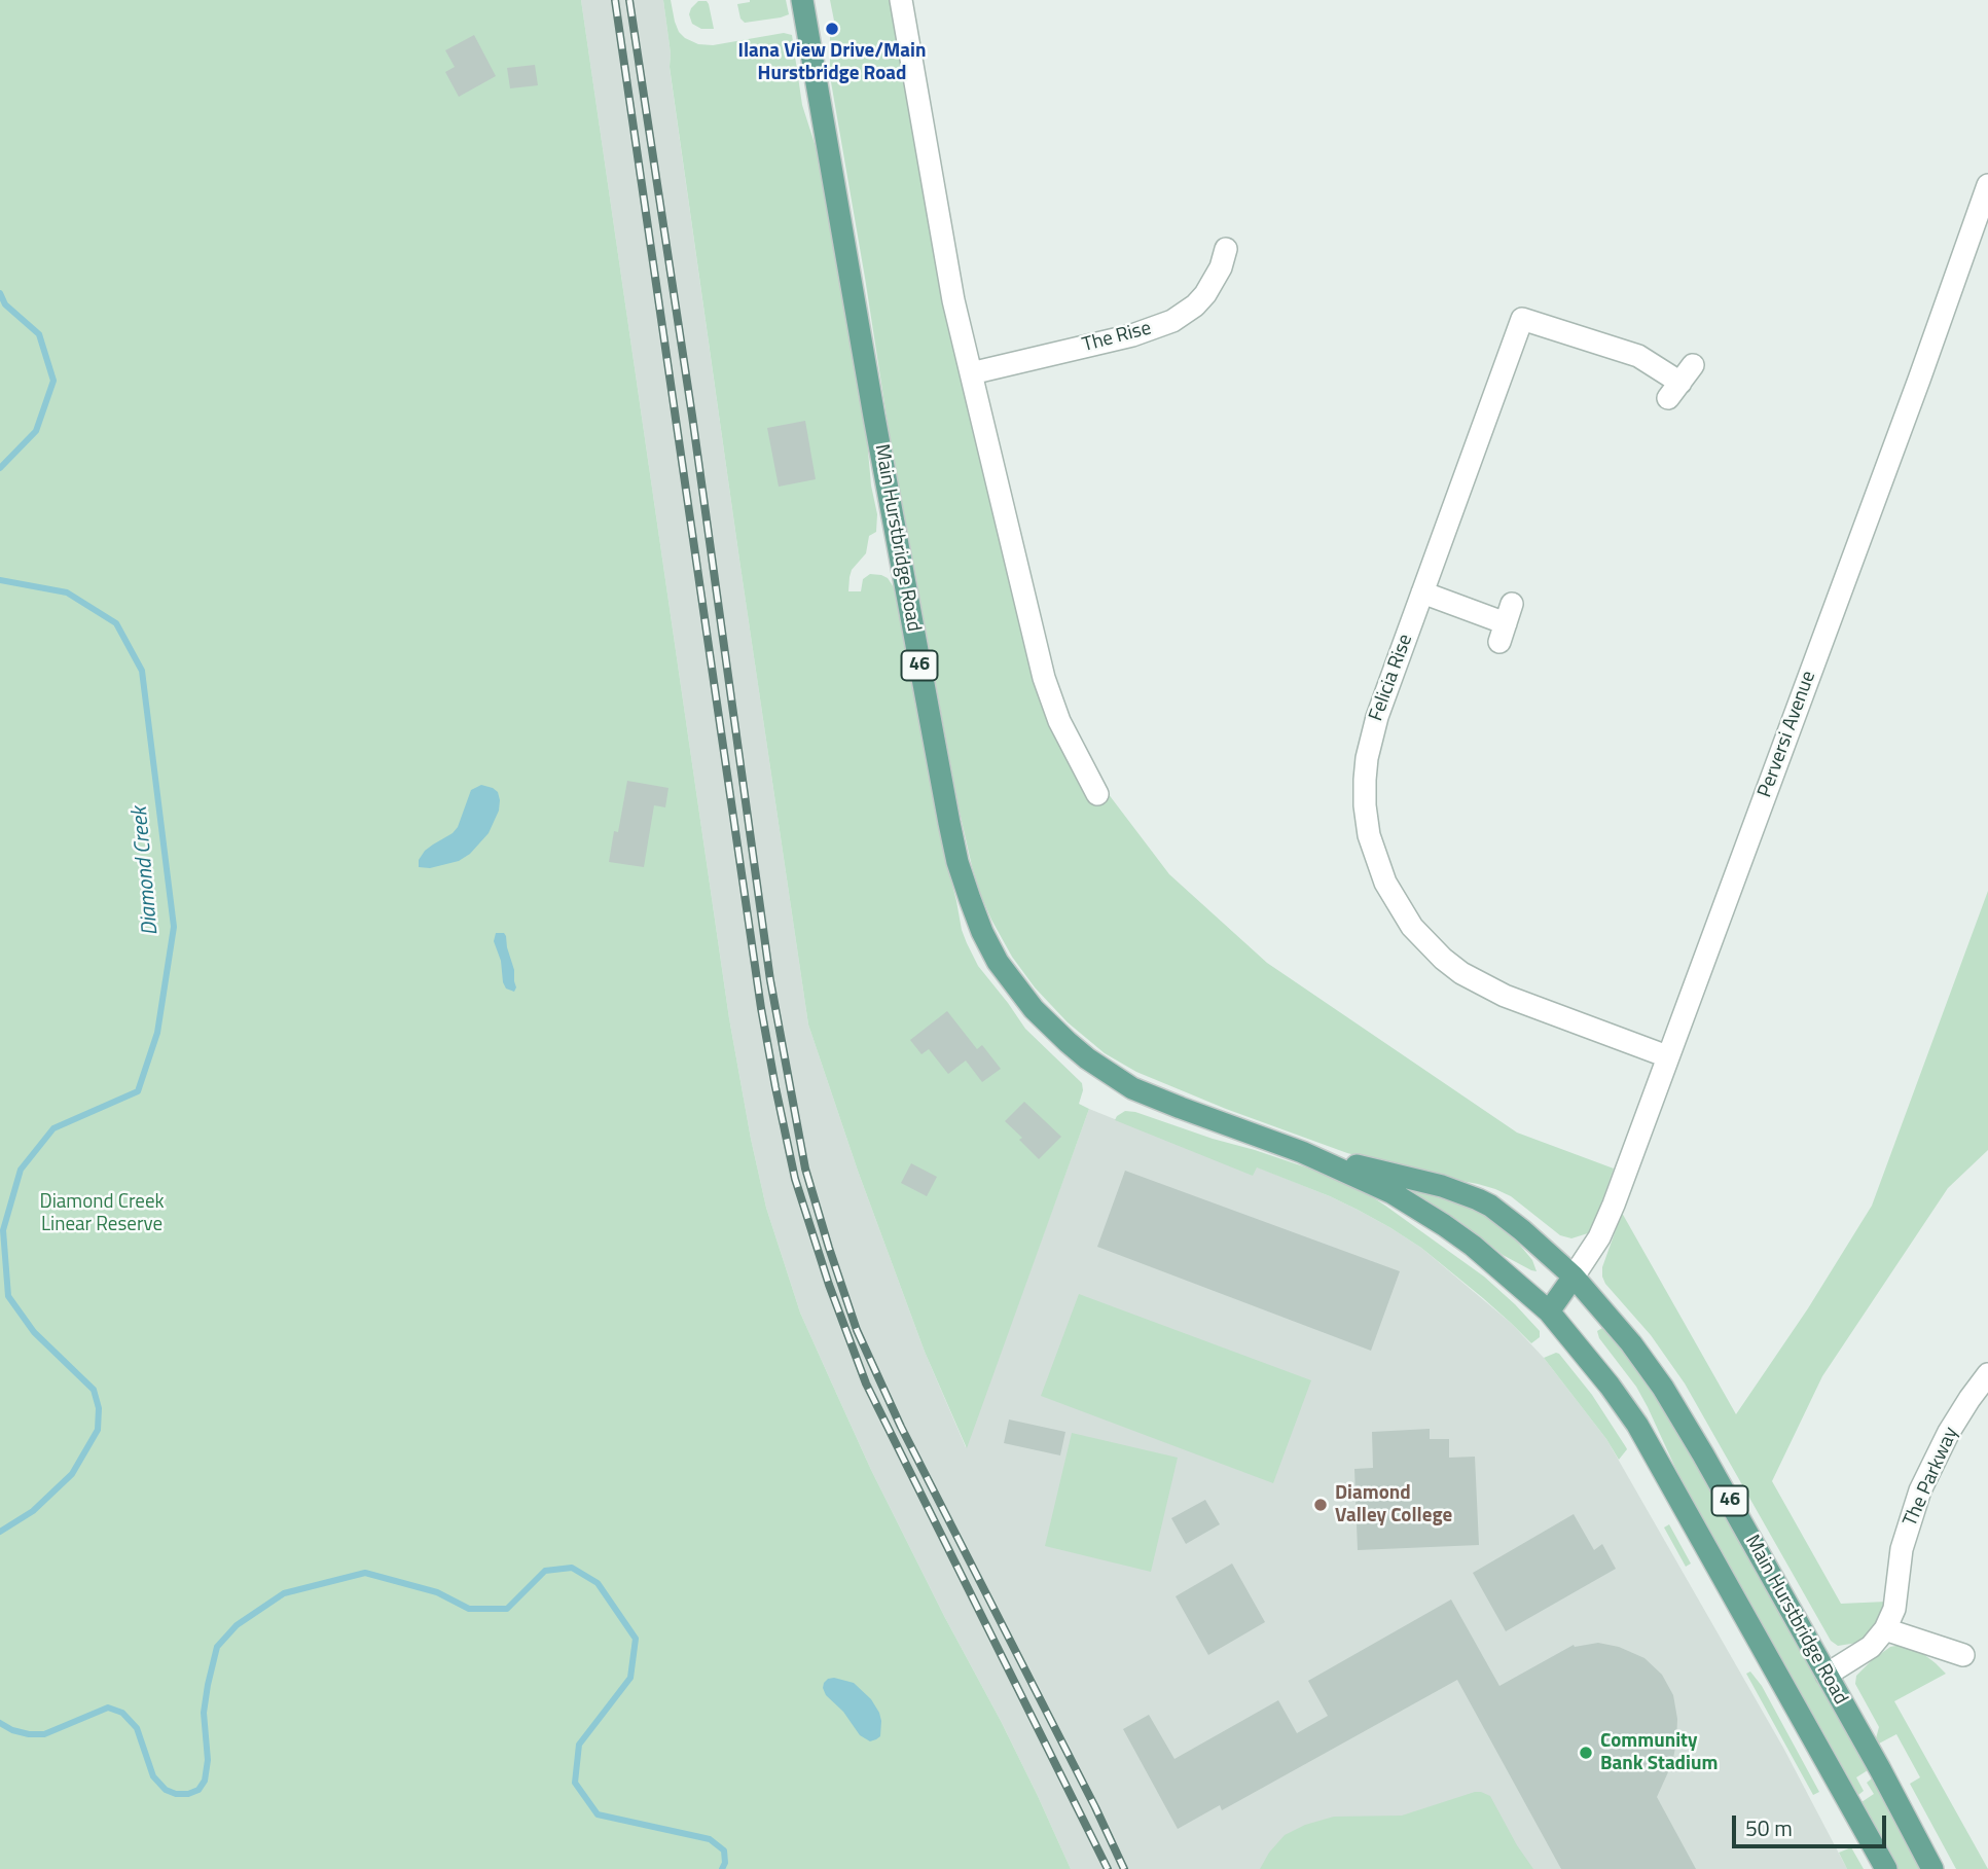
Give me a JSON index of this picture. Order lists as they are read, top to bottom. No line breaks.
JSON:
{"streets":{"main road":["Main Hurstbridge Road","46"],"street":["The Rise","Felicia Rise","Perversi Avenue","The Parkway"]},"crossings":[["Main Hurstbridge Road","Perversi Avenue"],["Main Hurstbridge Road","The Parkway"],["Felicia Rise","Perversi Avenue"]],"water":["Diamond Creek"],"parks":["Diamond Creek Linear Reserve"],"places":["Ilana View Drive/Main Hurstbridge Road","Diamond Valley College","Community Bank Stadium"],"scale_bar":"50 m"}
